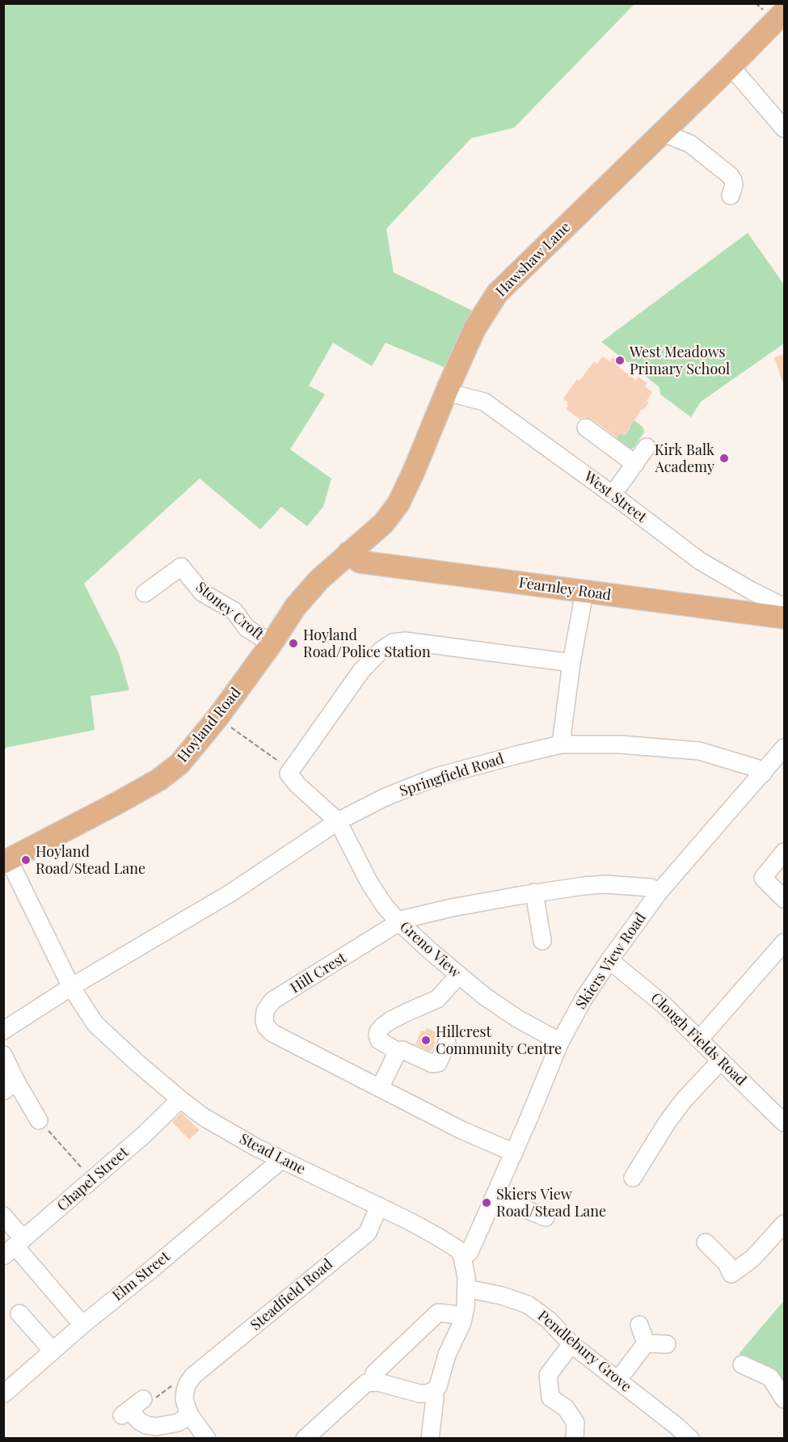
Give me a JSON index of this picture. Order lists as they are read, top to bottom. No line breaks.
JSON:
{"streets":{"main road":["Hawshaw Lane","Fearnley Road","Hoyland Road"],"street":["West Street","Stoney Croft","Springfield Road","Greno View","Skiers View Road","Hill Crest","Clough Fields Road","Stead Lane","Chapel Street","Elm Street","Steadfield Road","Pendlebury Grove"]},"crossings":[["Hawshaw Lane","West Street"],["Hawshaw Lane","Fearnley Road"],["Hawshaw Lane","Hoyland Road"],["Fearnley Road","Hoyland Road"],["Stoney Croft","Hoyland Road"],["Hoyland Road","Stead Lane"],["Springfield Road","Greno View"],["Springfield Road","Skiers View Road"],["Springfield Road","Stead Lane"],["Greno View","Skiers View Road"],["Greno View","Hill Crest"],["Skiers View Road","Hill Crest"],["Skiers View Road","Clough Fields Road"],["Skiers View Road","Stead Lane"],["Stead Lane","Chapel Street"],["Stead Lane","Elm Street"],["Stead Lane","Steadfield Road"]],"places":["West Meadows Primary School","Kirk Balk Academy","Hoyland Road/Police Station","Hoyland Road/Stead Lane","Hillcrest Community Centre","Skiers View Road/Stead Lane"]}
